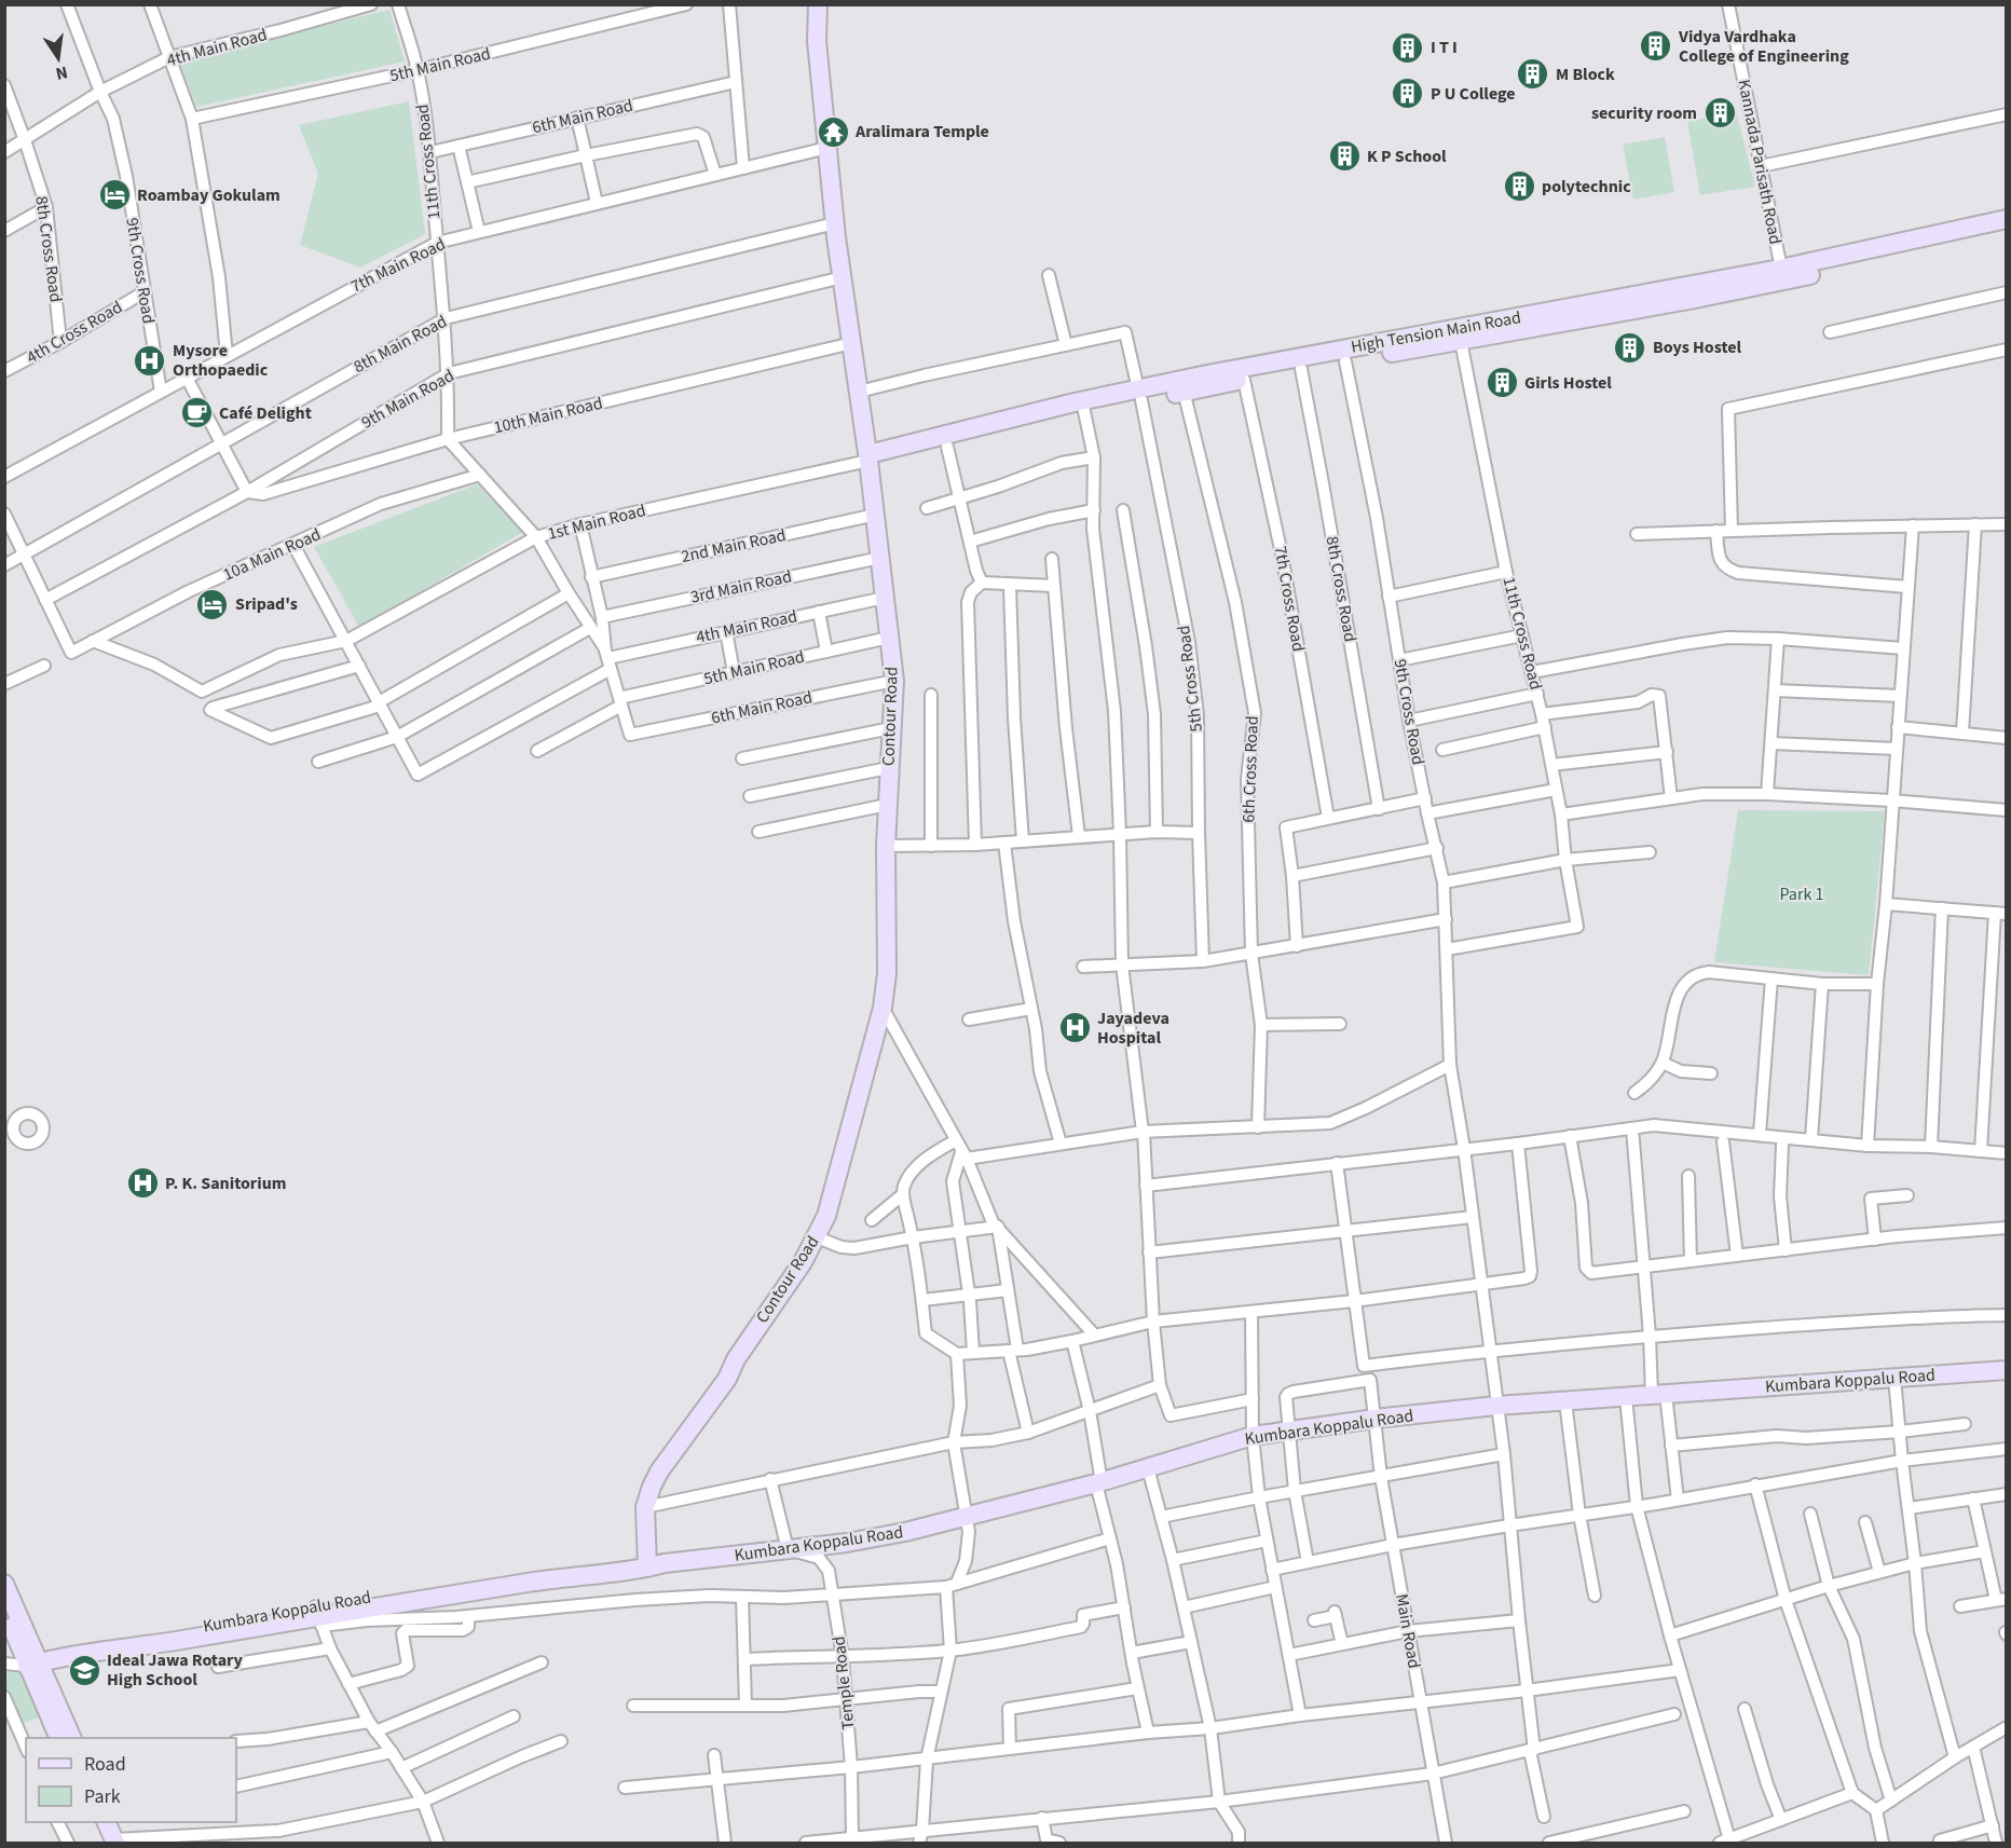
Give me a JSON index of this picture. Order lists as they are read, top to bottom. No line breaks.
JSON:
{"streets":{"street":["4th Main Road","5th Main Road","6th Main Road","11th Cross Road","Kannada Parisath Road","8th Cross Road","7th Main Road","9th Cross Road","4th Cross Road","High Tension Main Road","8th Main Road","9th Main Road","10th Main Road","1st Main Road","2nd Main Road","10a Main Road","3rd Main Road","7th Cross Road","5th Cross Road","Contour Road","6th Cross Road","Kumbara Koppalu Road","Main Road","Temple Road"]},"crossings":[["4th Main Road","8th Cross Road"],["4th Main Road","9th Cross Road"],["4th Main Road","Contour Road"],["5th Main Road","6th Main Road"],["5th Main Road","11th Cross Road"],["5th Main Road","Contour Road"],["6th Main Road","11th Cross Road"],["6th Main Road","Contour Road"],["11th Cross Road","7th Main Road"],["11th Cross Road","9th Cross Road"],["11th Cross Road","8th Main Road"],["11th Cross Road","9th Main Road"],["11th Cross Road","10th Main Road"],["Kannada Parisath Road","High Tension Main Road"],["8th Cross Road","4th Cross Road"],["7th Main Road","9th Cross Road"],["7th Main Road","Contour Road"],["9th Cross Road","4th Cross Road"],["9th Cross Road","Kumbara Koppalu Road"],["High Tension Main Road","1st Main Road"],["High Tension Main Road","5th Cross Road"],["High Tension Main Road","Contour Road"],["High Tension Main Road","6th Cross Road"],["8th Main Road","Contour Road"],["9th Main Road","10th Main Road"],["9th Main Road","10a Main Road"],["9th Main Road","Contour Road"],["10th Main Road","Contour Road"],["1st Main Road","10a Main Road"],["1st Main Road","Contour Road"],["2nd Main Road","Contour Road"],["3rd Main Road","Contour Road"],["Contour Road","Kumbara Koppalu Road"],["Kumbara Koppalu Road","Main Road"],["Kumbara Koppalu Road","Temple Road"]],"parks":["Park 1"],"places":{"building":["Vidya Vardhaka College of Engineering","I T I","M Block","P U College","security room","K P School","polytechnic","Boys Hostel","Girls Hostel"],"temple":["Aralimara Temple"],"hotel":["Roambay Gokulam","Sripad's"],"hospital":["Mysore Orthopaedic","Jayadeva Hospital","P. K. Sanitorium"],"cafe":["Café Delight"],"school or university":["Ideal Jawa Rotary High School"]},"legend":["Road","Park"],"north":"bottom"}
